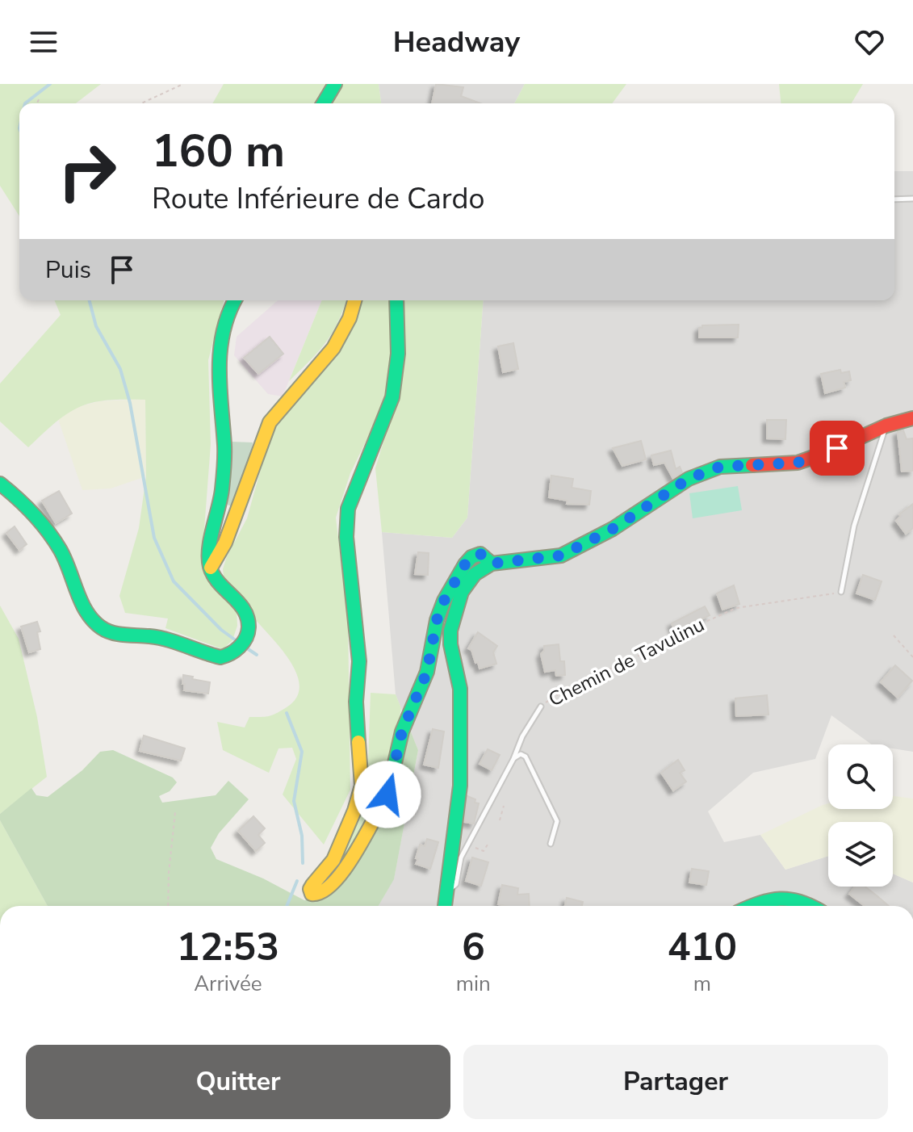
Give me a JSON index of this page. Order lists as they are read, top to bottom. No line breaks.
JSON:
{"streets":{"lane":["Chemin de Tavulinu"]},"page":{"header":"Headway","turn":["160 m","Route Inférieure de Cardo"],"then":"Puis","eta":["12:53","Arrivée","6","min","410","m"],"buttons":["Quitter","Partager"]}}
